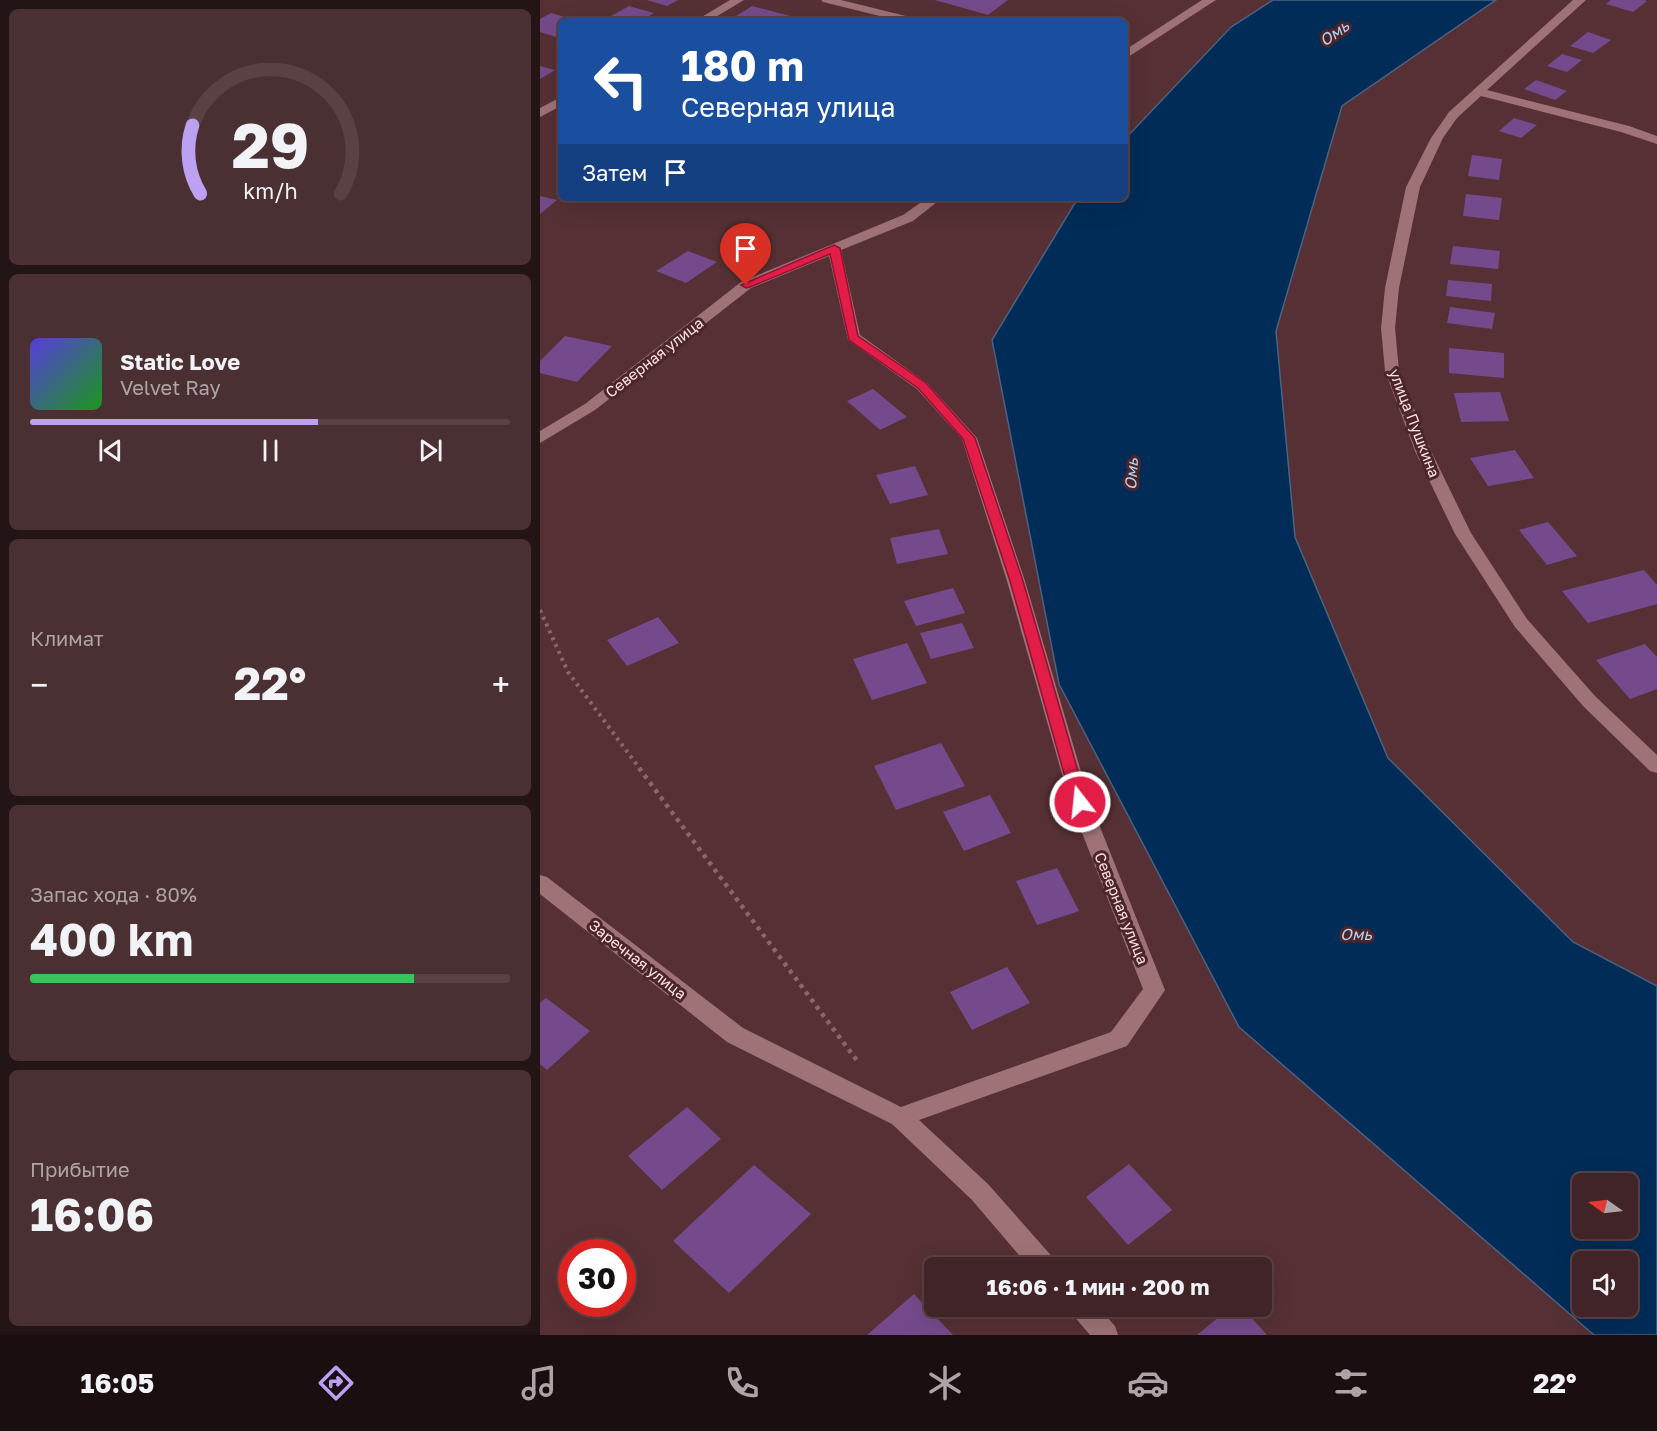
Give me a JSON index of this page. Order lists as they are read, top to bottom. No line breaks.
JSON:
{"streets":{"street":["Северная улица","улица Пушкина","Заречная улица"]},"crossings":[["Северная улица","Заречная улица"]],"water":["Омь"],"north":"left","page":{"turn":["180 m","Северная улица"],"then":"Затем","song":["Static Love","Velvet Ray"],"tile":["Климат",["Запас хода · 80%","400 km"],["Прибытие","16:06"]],"heat":["−","22°","+"],"limit":"30","trip":"16:06 · 1 мин · 200 m","tabs":["16:05","22°"],"gauge":["29","km/h"]}}
